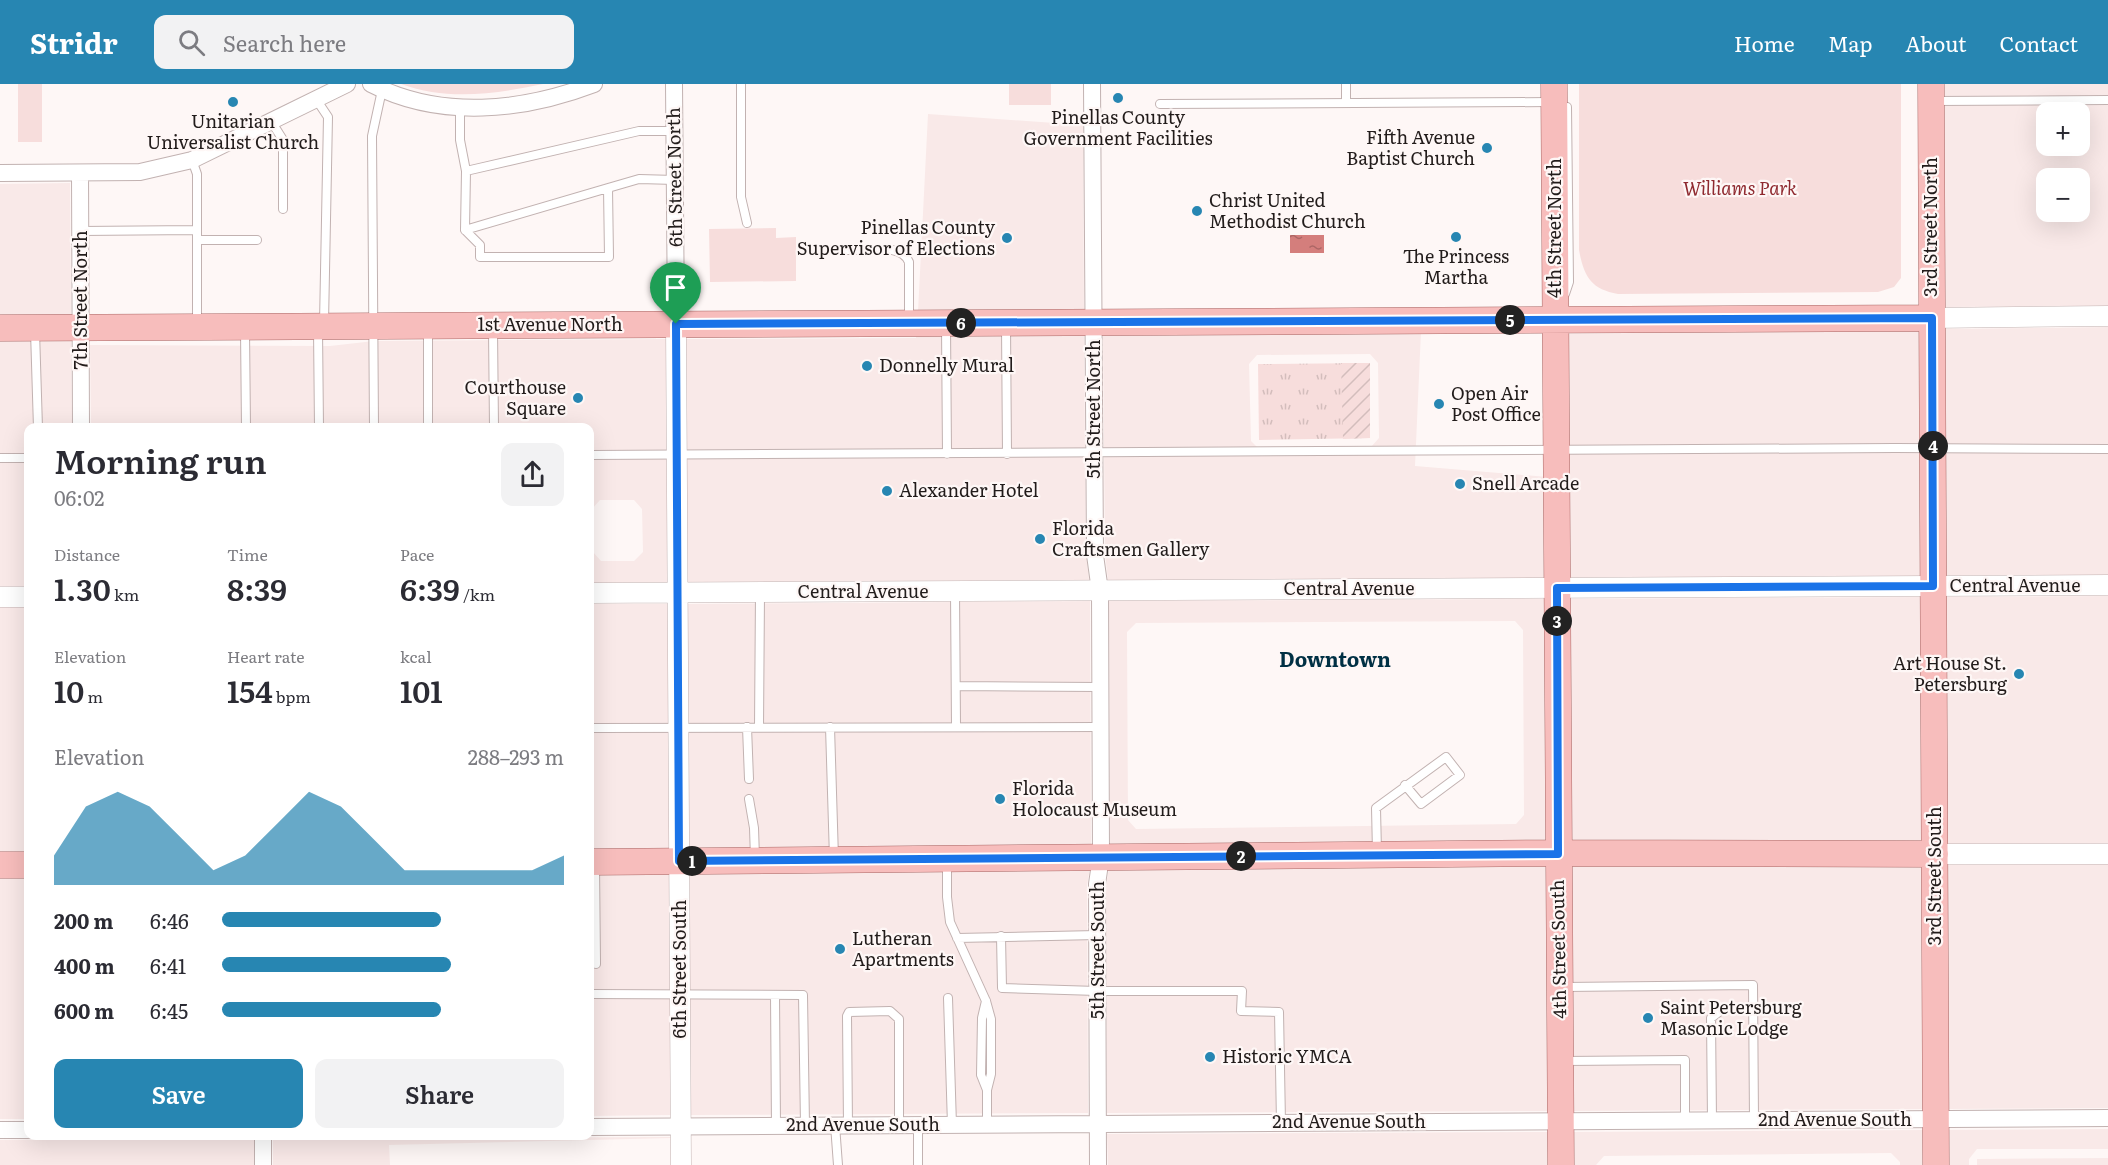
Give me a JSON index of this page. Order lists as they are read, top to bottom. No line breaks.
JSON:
{"streets":{"main road":["3rd Street North","4th Street North","1st Avenue North","3rd Street South","4th Street South"],"street":["6th Street North","7th Street North","5th Street North","Central Avenue","5th Street South","6th Street South","2nd Avenue South"]},"crossings":[["6th Street North","1st Avenue North"],["6th Street North","Central Avenue"],["6th Street North","6th Street South"],["3rd Street North","1st Avenue North"],["3rd Street North","Central Avenue"],["3rd Street North","3rd Street South"],["4th Street North","1st Avenue North"],["4th Street North","Central Avenue"],["4th Street North","4th Street South"],["7th Street North","1st Avenue North"],["1st Avenue North","5th Street North"],["5th Street North","Central Avenue"],["5th Street North","5th Street South"],["Central Avenue","3rd Street South"],["Central Avenue","4th Street South"],["Central Avenue","5th Street South"],["Central Avenue","6th Street South"],["3rd Street South","2nd Avenue South"],["4th Street South","2nd Avenue South"],["5th Street South","2nd Avenue South"],["6th Street South","2nd Avenue South"]],"districts":["Downtown"],"parks":["Williams Park"],"places":["Pinellas County Government Facilities","Unitarian Universalist Church","Fifth Avenue Baptist Church","Christ United Methodist Church","The Princess Martha","Pinellas County Supervisor of Elections","Donnelly Mural","Courthouse Square","Open Air Post Office","Snell Arcade","Alexander Hotel","Florida Craftsmen Gallery","Art House St. Petersburg","Florida Holocaust Museum","Lutheran Apartments","Saint Petersburg Masonic Lodge","Historic YMCA"],"page":{"header":"Stridr","search":"Search here","nav":["Home","Map","About","Contact"],"map_buttons":["+","−"],"pins":["5","6","4","3","2","1"],"heading":["Morning run","06:02"],"stats":[["Distance","1.30 km"],["Time","8:39"],["Pace","6:39 /km"],["Elevation","10 m"],["Heart rate","154 bpm"],["kcal","101"]],"chart":["Elevation","288–293 m"],"list":[{"name":"200 m","note":"6:46"},{"name":"400 m","note":"6:41"},{"name":"600 m","note":"6:45"}],"buttons":["Save","Share"]}}
